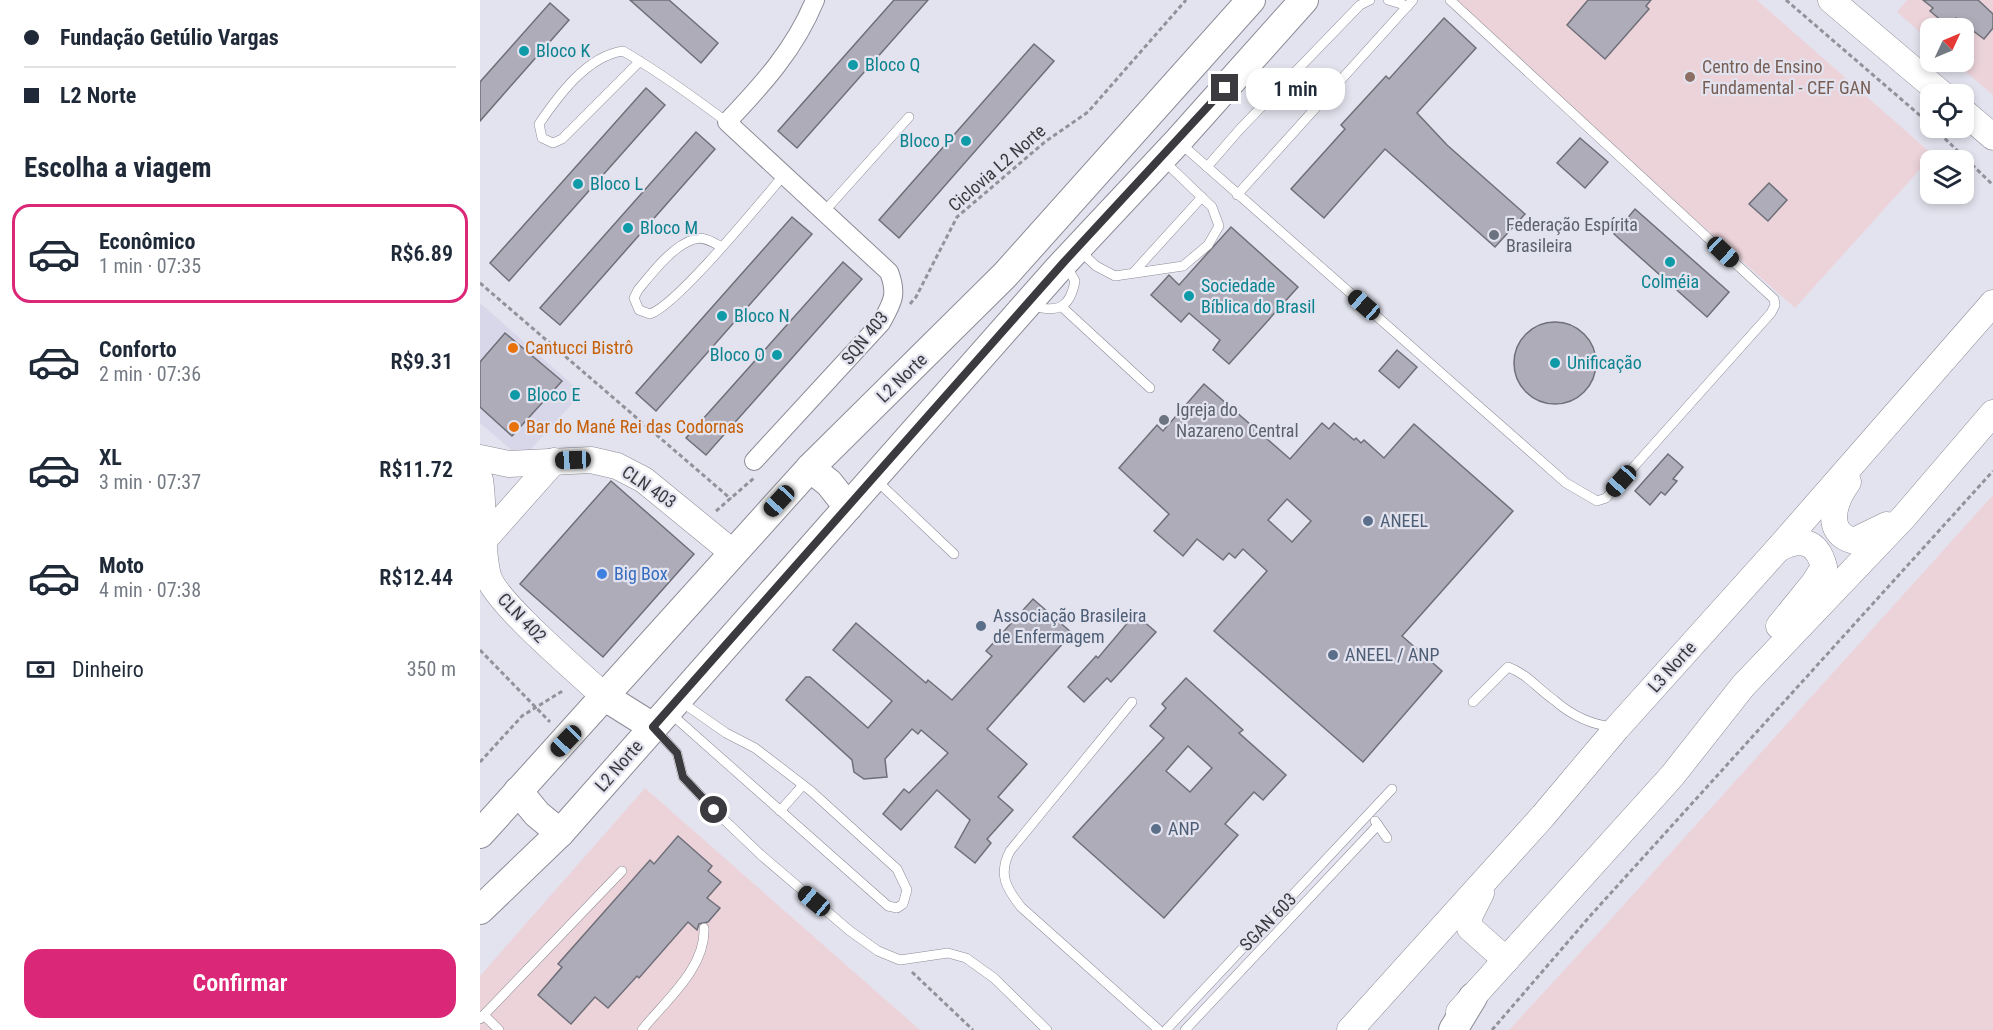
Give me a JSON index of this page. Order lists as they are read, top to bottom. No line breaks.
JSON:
{"streets":{"main road":["L2 Norte","CLN 403","CLN 402","L3 Norte"],"street":["SQN 403"],"lane":["SGAN 603"],"path":["Ciclovia L2 Norte"]},"crossings":[["L2 Norte","CLN 403"],["L2 Norte","CLN 402"]],"places":["Bloco K","Bloco Q","Centro de Ensino Fundamental - CEF GAN","Bloco P","Bloco L","Bloco M","Federação Espírita Brasileira","Colméia","Sociedade Bíblica do Brasil","Bloco N","Cantucci Bistrô","Bloco O","Unificação","Bloco E","Igreja do Nazareno Central","Bar do Mané Rei das Codornas","ANEEL","Big Box","Associação Brasileira de Enfermagem","ANEEL / ANP","ANP"],"north":"top right","page":{"banner":["Fundação Getúlio Vargas","L2 Norte"],"bubble":"1 min","heading":"Escolha a viagem","list":[{"name":"Econômico","note":"1 min · 07:35","value":"R$6.89"},{"name":"Conforto","note":"2 min · 07:36","value":"R$9.31"},{"name":"XL","note":"3 min · 07:37","value":"R$11.72"},{"name":"Moto","note":"4 min · 07:38","value":"R$12.44"}],"pay":["Dinheiro","350 m"],"buttons":"Confirmar"}}
